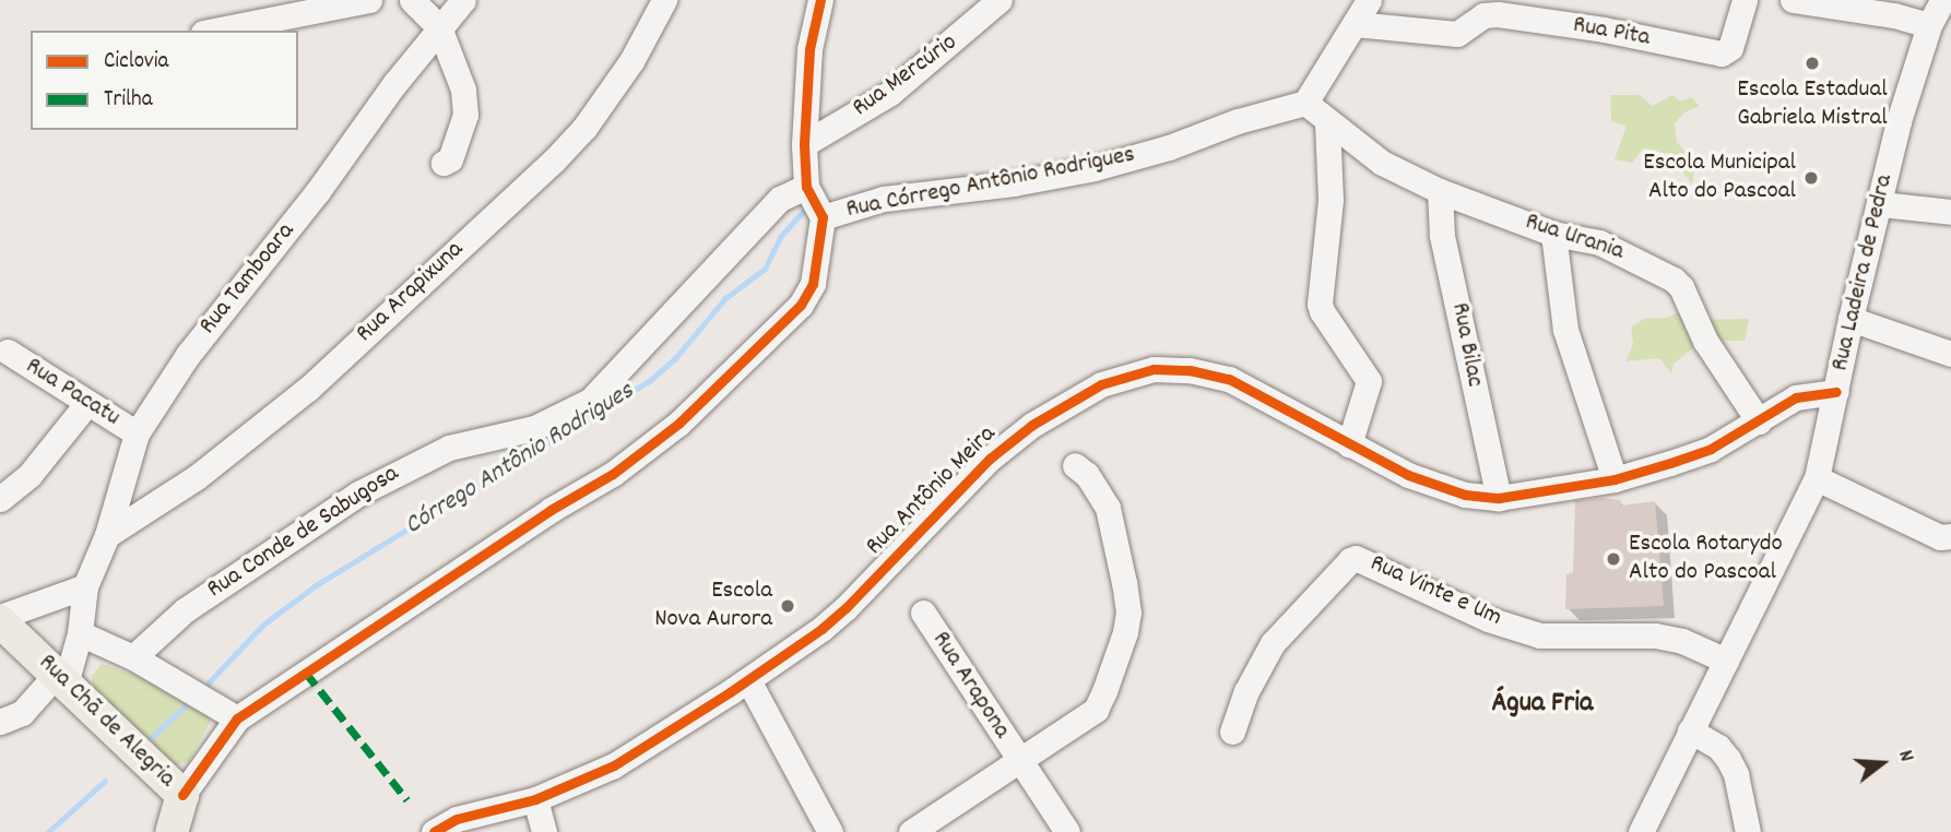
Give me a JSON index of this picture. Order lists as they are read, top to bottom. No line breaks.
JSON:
{"streets":{"main road":["Rua Chã de Alegria"],"street":["Rua Pita","Rua Mercúrio","Rua Córrego Antônio Rodrigues","Rua Urania","Rua Ladeira de Pedra","Rua Tamboara","Rua Arapixuna","Rua Bilac","Rua Pacatu","Rua Antônio Meira","Rua Conde de Sabugosa","Rua Vinte e Um","Rua Arapona"]},"crossings":[["Rua Córrego Antônio Rodrigues","Rua Urania"],["Rua Urania","Rua Bilac"],["Rua Urania","Rua Antônio Meira"],["Rua Ladeira de Pedra","Rua Antônio Meira"],["Rua Ladeira de Pedra","Rua Vinte e Um"],["Rua Tamboara","Rua Arapixuna"],["Rua Tamboara","Rua Pacatu"],["Rua Tamboara","Rua Chã de Alegria"],["Rua Bilac","Rua Antônio Meira"],["Rua Conde de Sabugosa","Rua Chã de Alegria"]],"districts":["Água Fria"],"water":["Córrego Antônio Rodrigues"],"places":["Escola Estadual Gabriela Mistral","Escola Municipal Alto do Pascoal","Escola Rotarydo Alto do Pascoal","Escola Nova Aurora"],"legend":["Ciclovia","Trilha"],"north":"right"}
